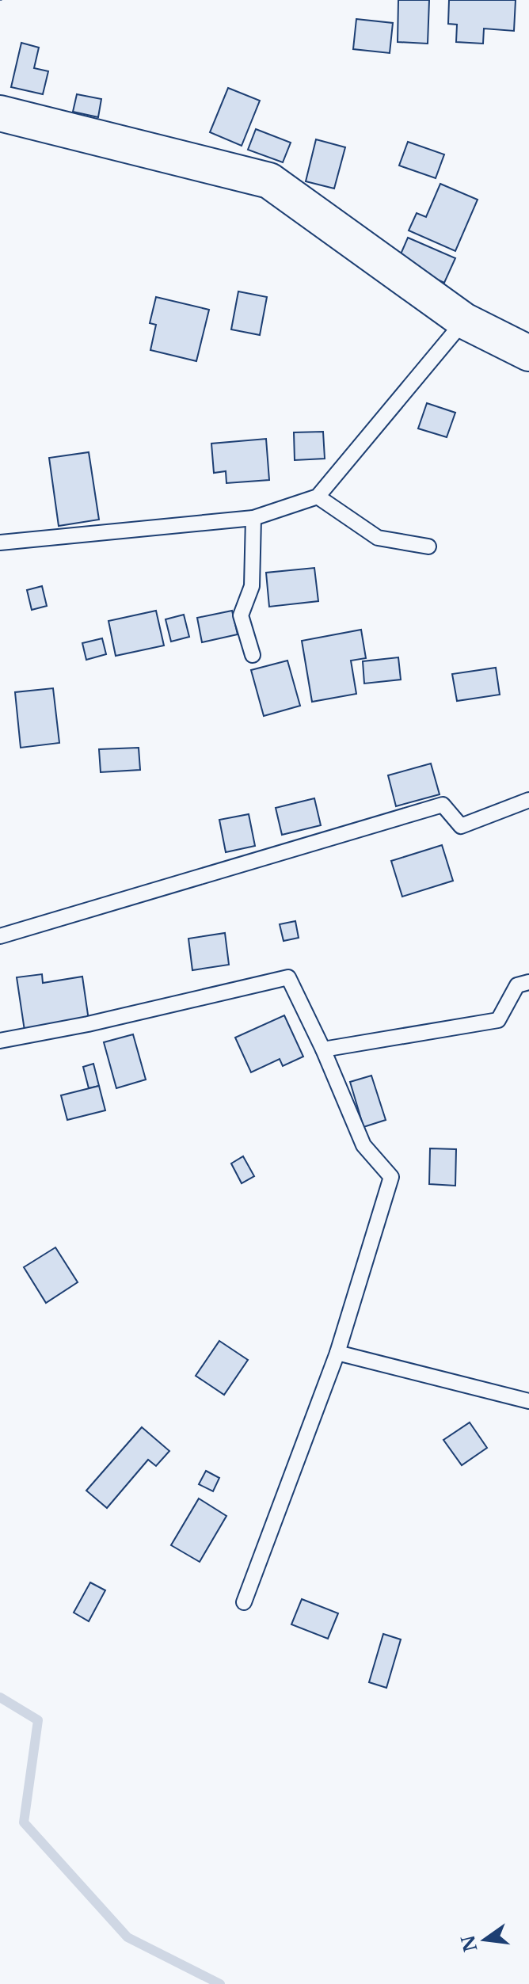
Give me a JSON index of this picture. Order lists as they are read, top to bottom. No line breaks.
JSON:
{"north":"left"}
